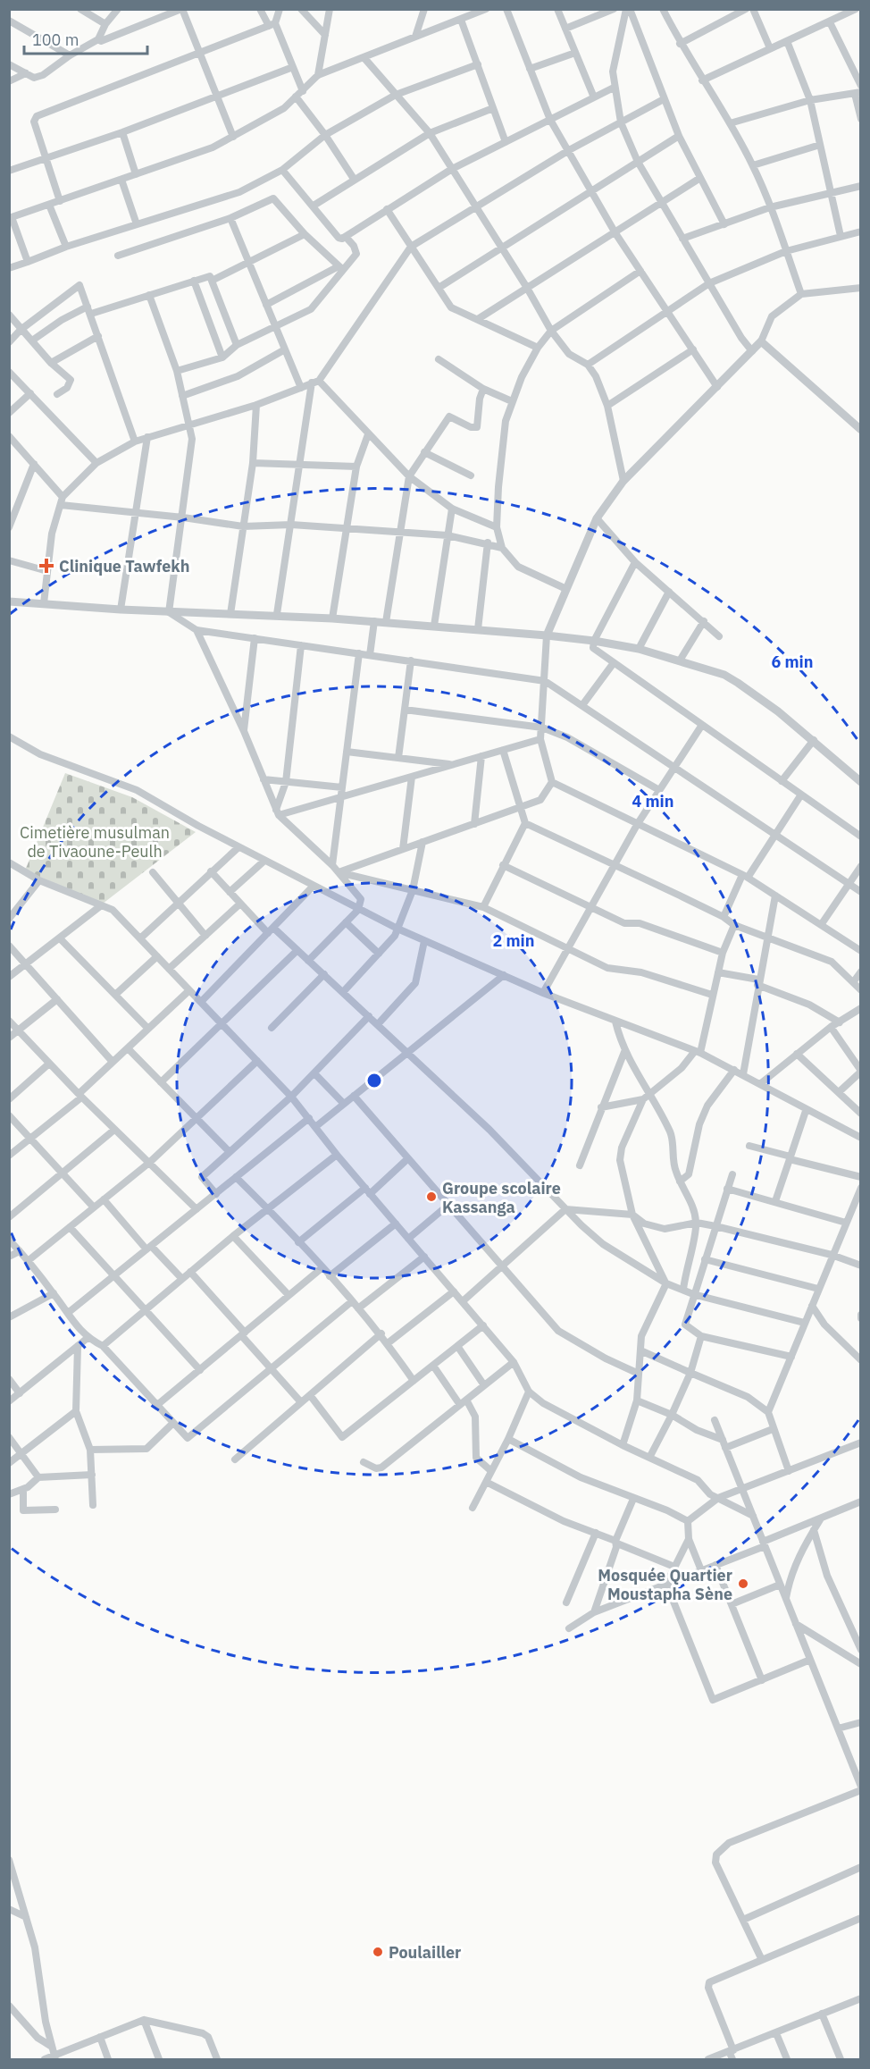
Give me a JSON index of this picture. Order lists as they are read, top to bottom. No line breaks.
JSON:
{"parks":["Cimetière musulman de Tivaoune-Peulh"],"places":{"health":["Clinique Tawfekh"],"other":["Groupe scolaire Kassanga","Mosquée Quartier Moustapha Sène","Poulailler"]},"scale_bar":"100 m","rings":["6 min","4 min","2 min"]}
